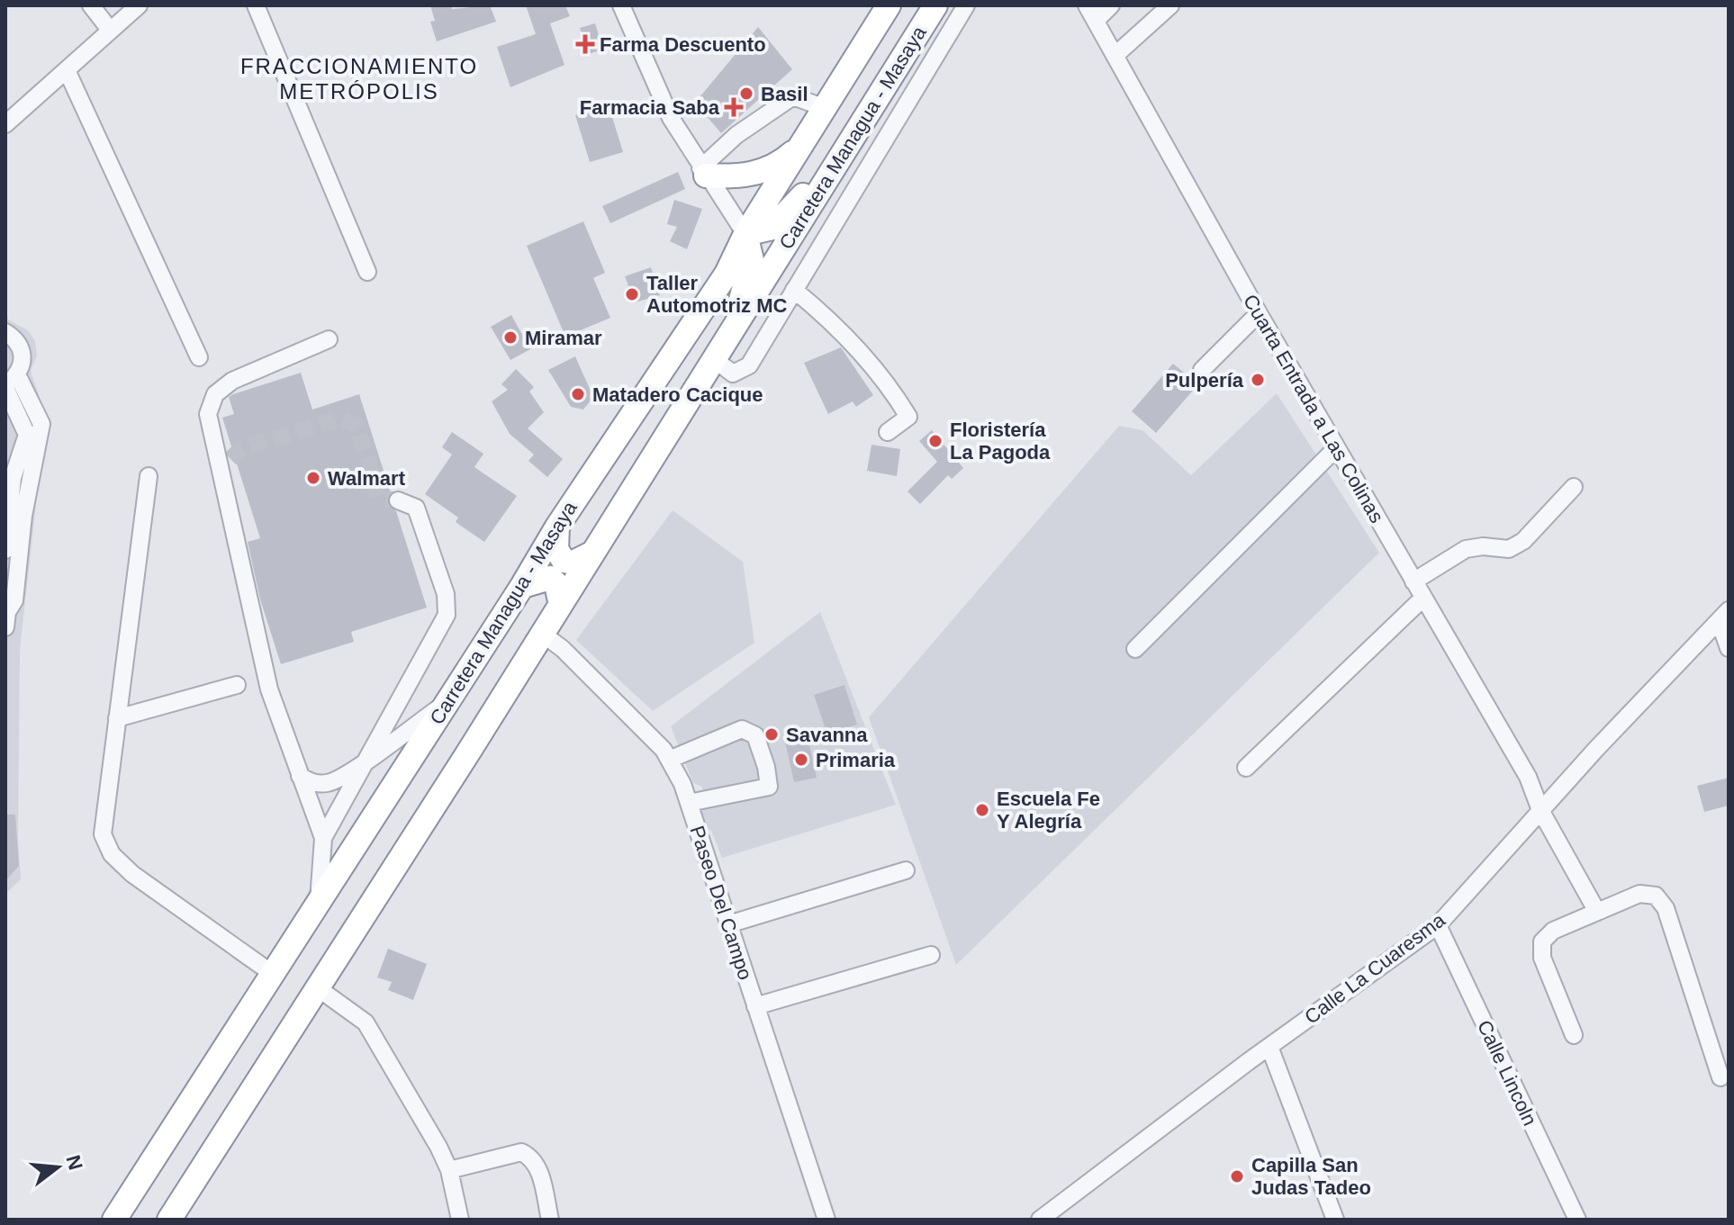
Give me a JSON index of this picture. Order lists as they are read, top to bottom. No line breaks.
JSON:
{"streets":{"highway":["Carretera Managua - Masaya"],"street":["Cuarta Entrada a Las Colinas","Paseo Del Campo","Calle La Cuaresma","Calle Lincoln"]},"crossings":[["Carretera Managua - Masaya","Paseo Del Campo"],["Cuarta Entrada a Las Colinas","Calle La Cuaresma"],["Calle La Cuaresma","Calle Lincoln"]],"districts":["FRACCIONAMIENTO METRÓPOLIS"],"places":{"health":["Farma Descuento","Farmacia Saba"],"other":["Basil","Taller Automotriz MC","Miramar","Pulpería","Matadero Cacique","Floristería La Pagoda","Walmart","Savanna","Primaria","Escuela Fe Y Alegría","Capilla San Judas Tadeo"]},"north":"right"}
